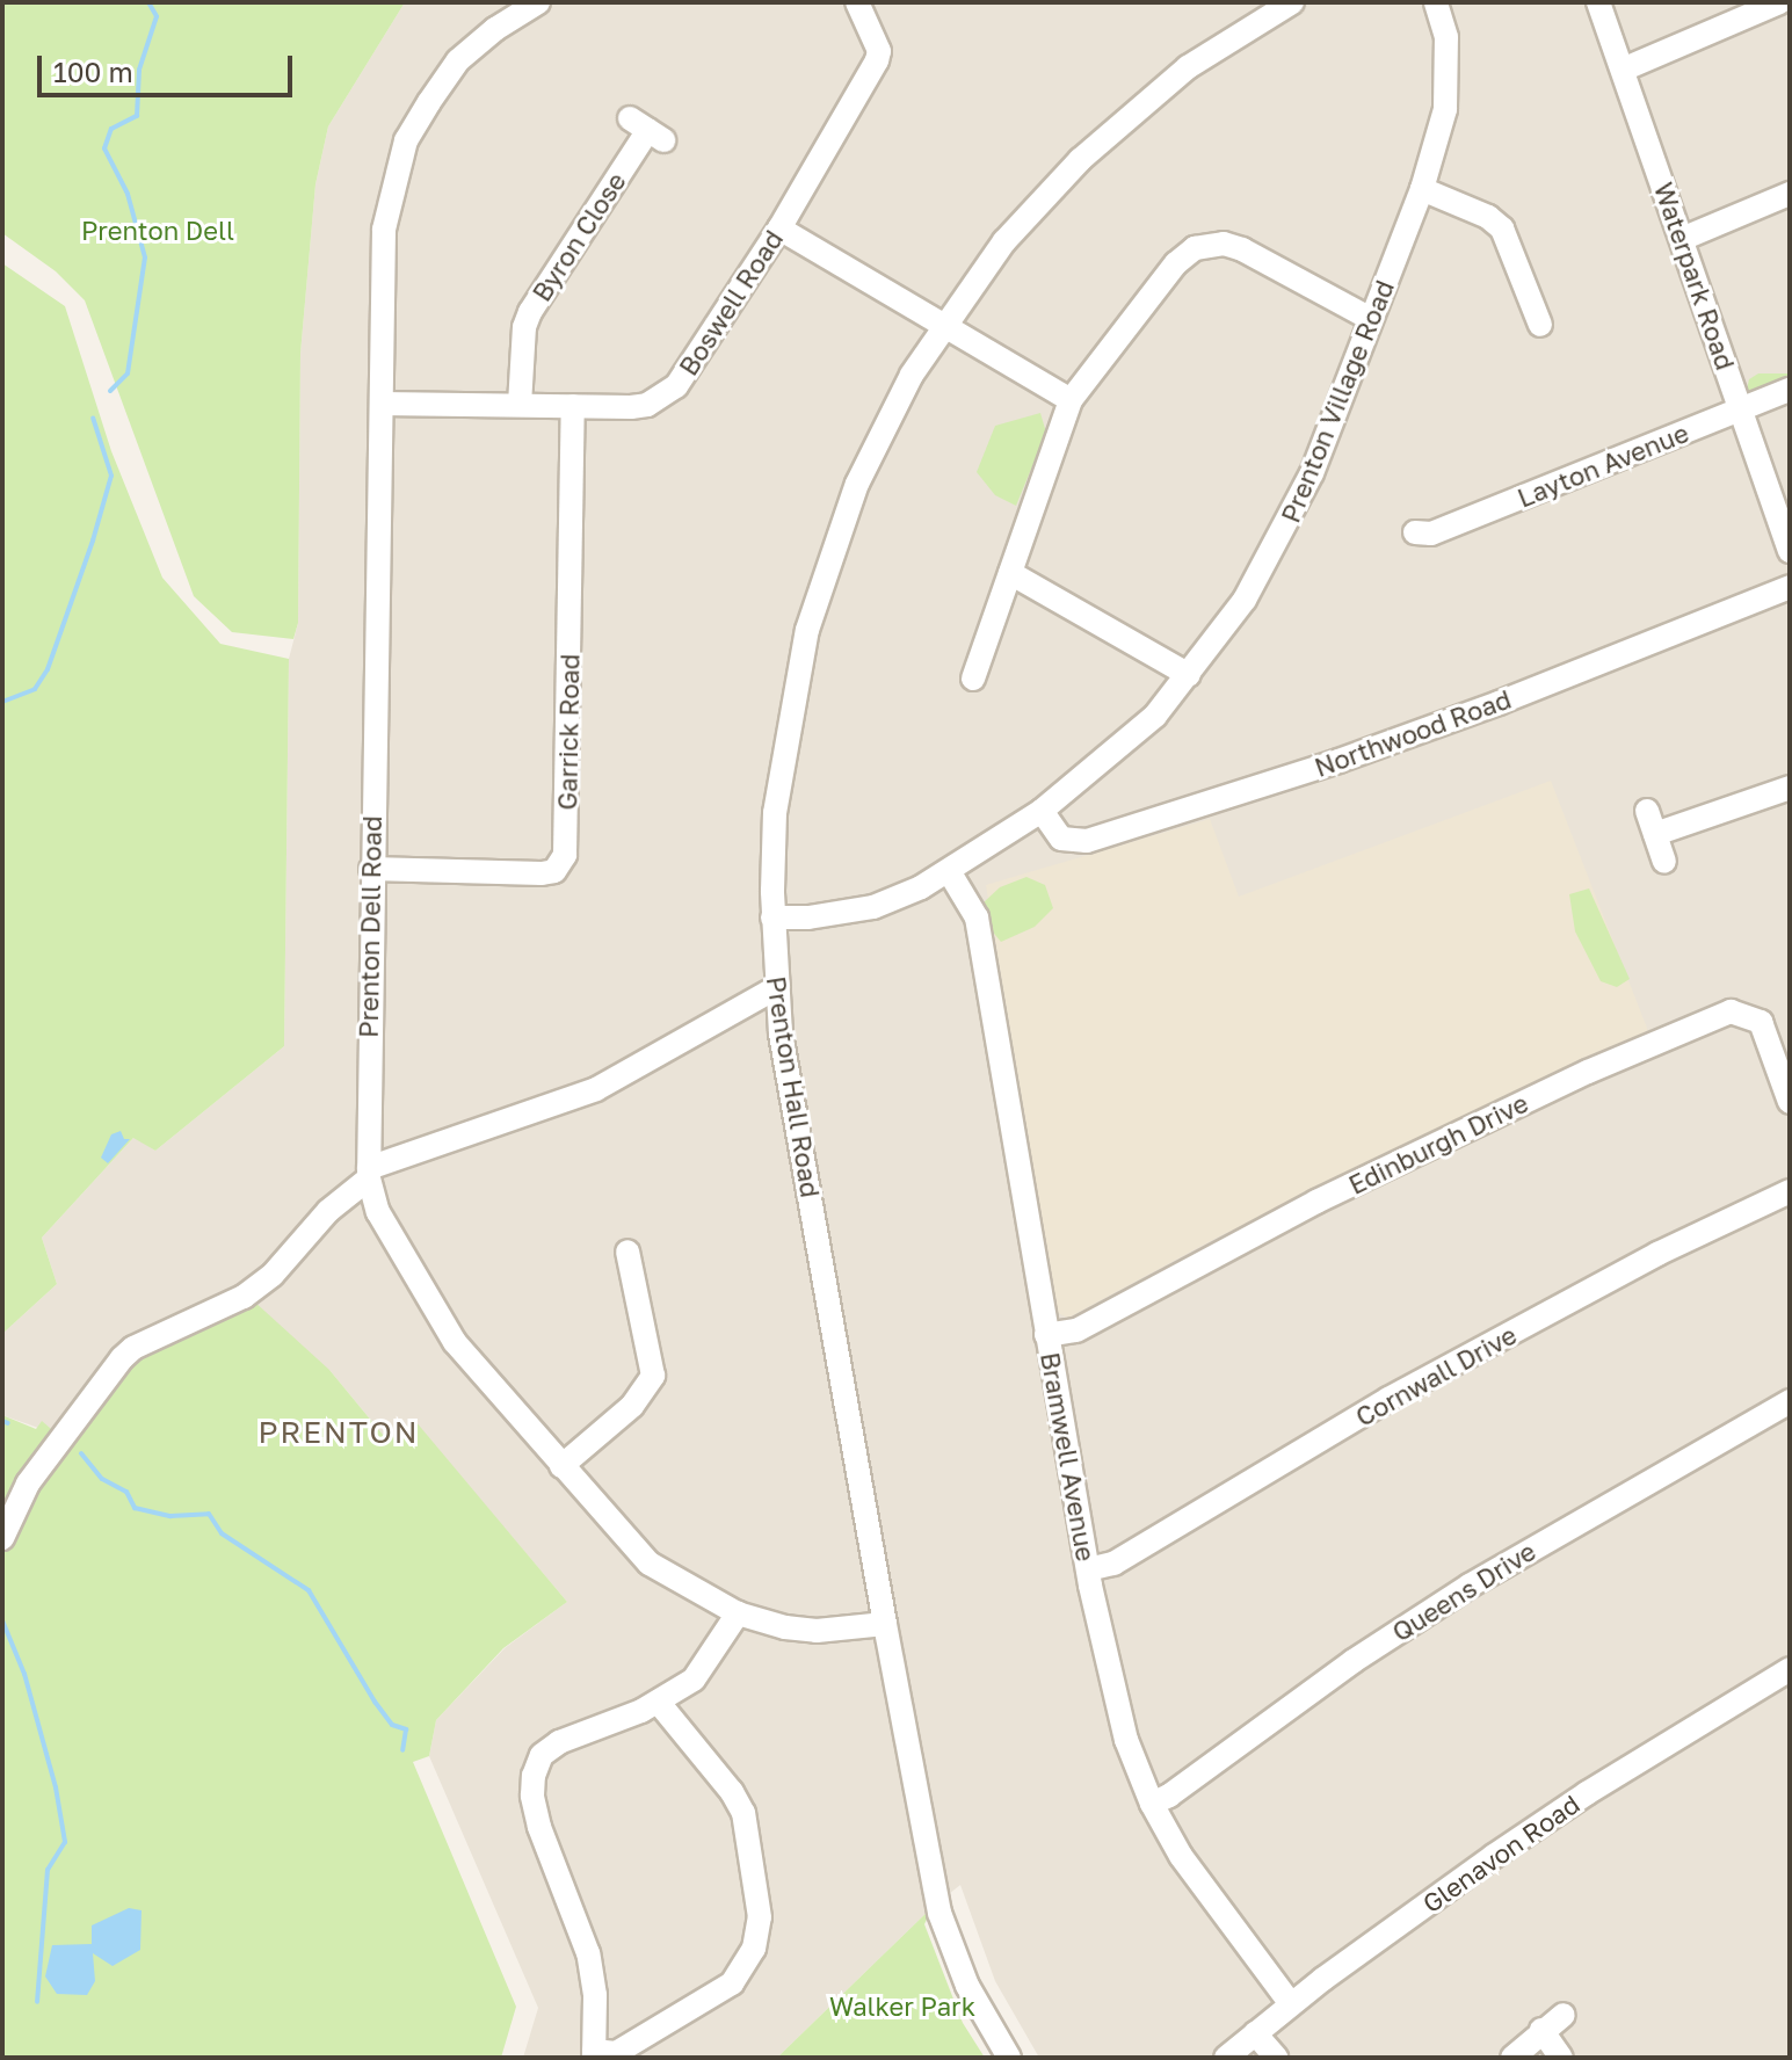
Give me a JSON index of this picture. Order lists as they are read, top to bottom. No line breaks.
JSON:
{"streets":{"street":["Byron Close","Waterpark Road","Boswell Road","Prenton Village Road","Layton Avenue","Garrick Road","Northwood Road","Prenton Dell Road","Prenton Hall Road","Edinburgh Drive","Cornwall Drive","Bramwell Avenue","Queens Drive","Glenavon Road"]},"crossings":[["Byron Close","Boswell Road"],["Waterpark Road","Layton Avenue"],["Boswell Road","Garrick Road"],["Boswell Road","Prenton Dell Road"],["Prenton Village Road","Northwood Road"],["Prenton Village Road","Prenton Hall Road"],["Prenton Village Road","Bramwell Avenue"],["Garrick Road","Prenton Dell Road"],["Prenton Dell Road","Prenton Hall Road"],["Edinburgh Drive","Bramwell Avenue"],["Cornwall Drive","Bramwell Avenue"],["Bramwell Avenue","Queens Drive"],["Bramwell Avenue","Glenavon Road"]],"districts":["PRENTON"],"parks":["Prenton Dell","Walker Park"],"scale_bar":"100 m"}
